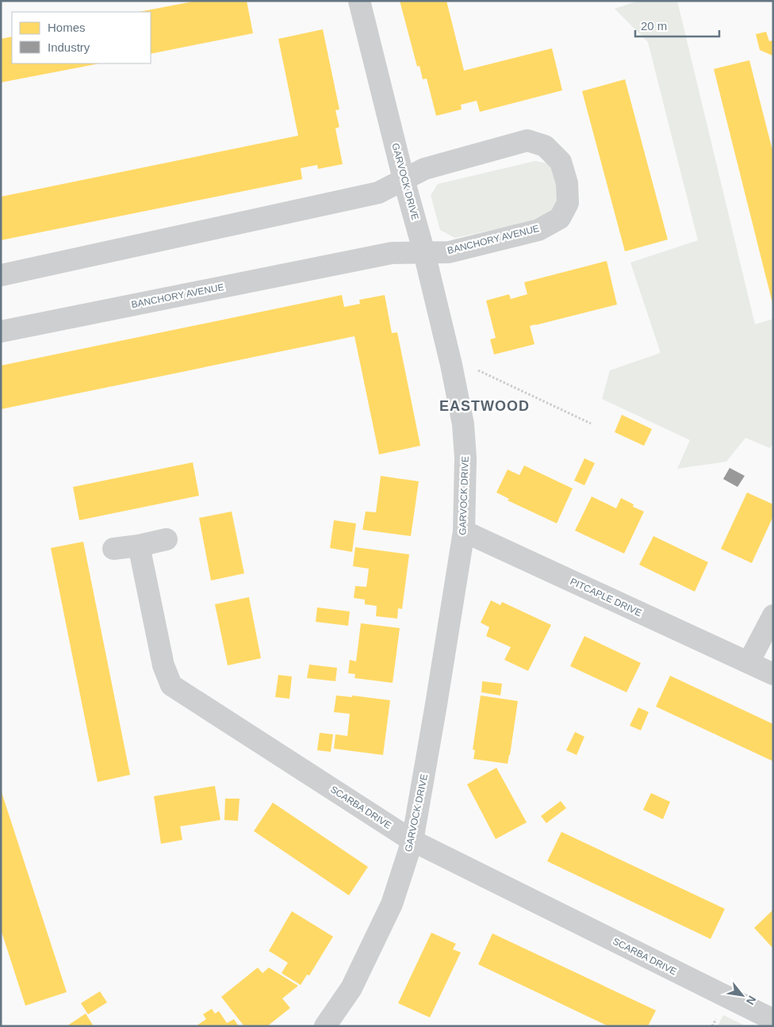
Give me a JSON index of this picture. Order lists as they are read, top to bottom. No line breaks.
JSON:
{"streets":{"street":["GARVOCK DRIVE","BANCHORY AVENUE","PITCAPLE DRIVE","SCARBA DRIVE"]},"crossings":[["GARVOCK DRIVE","BANCHORY AVENUE"],["GARVOCK DRIVE","PITCAPLE DRIVE"],["GARVOCK DRIVE","SCARBA DRIVE"]],"districts":["EASTWOOD"],"legend":["Homes","Industry"],"scale_bar":"20 m","north":"bottom right"}
